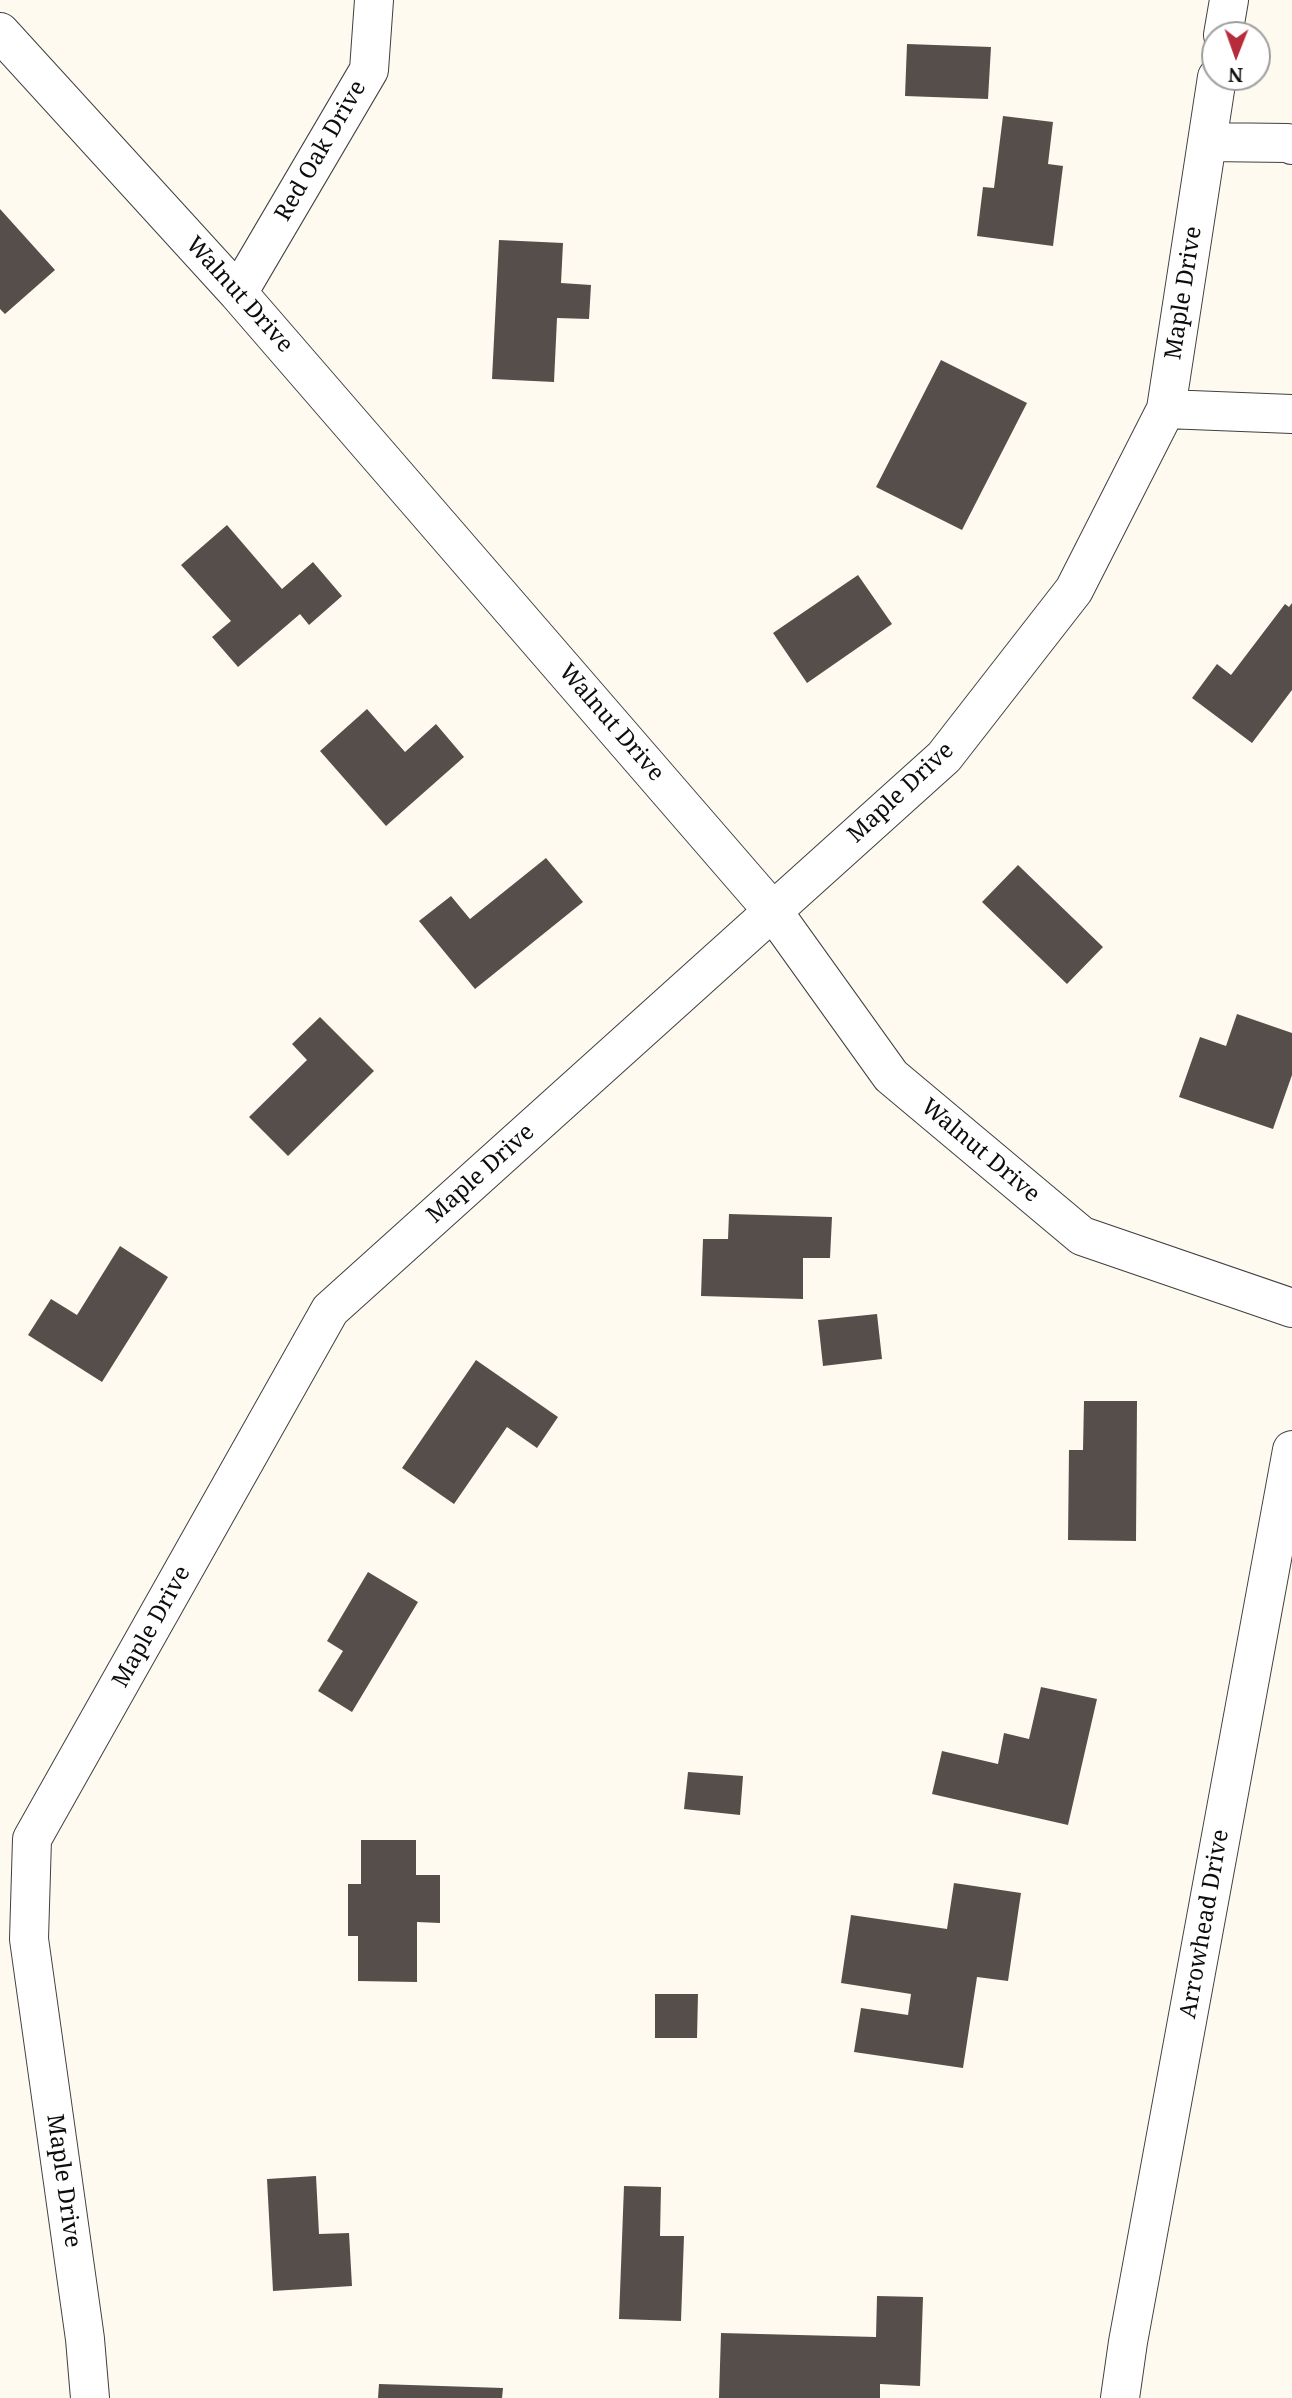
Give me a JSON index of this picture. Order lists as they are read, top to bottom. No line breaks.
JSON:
{"streets":{"street":["Red Oak Drive","Maple Drive","Walnut Drive","Arrowhead Drive"]},"crossings":[["Red Oak Drive","Walnut Drive"],["Maple Drive","Walnut Drive"]],"north":"bottom"}
